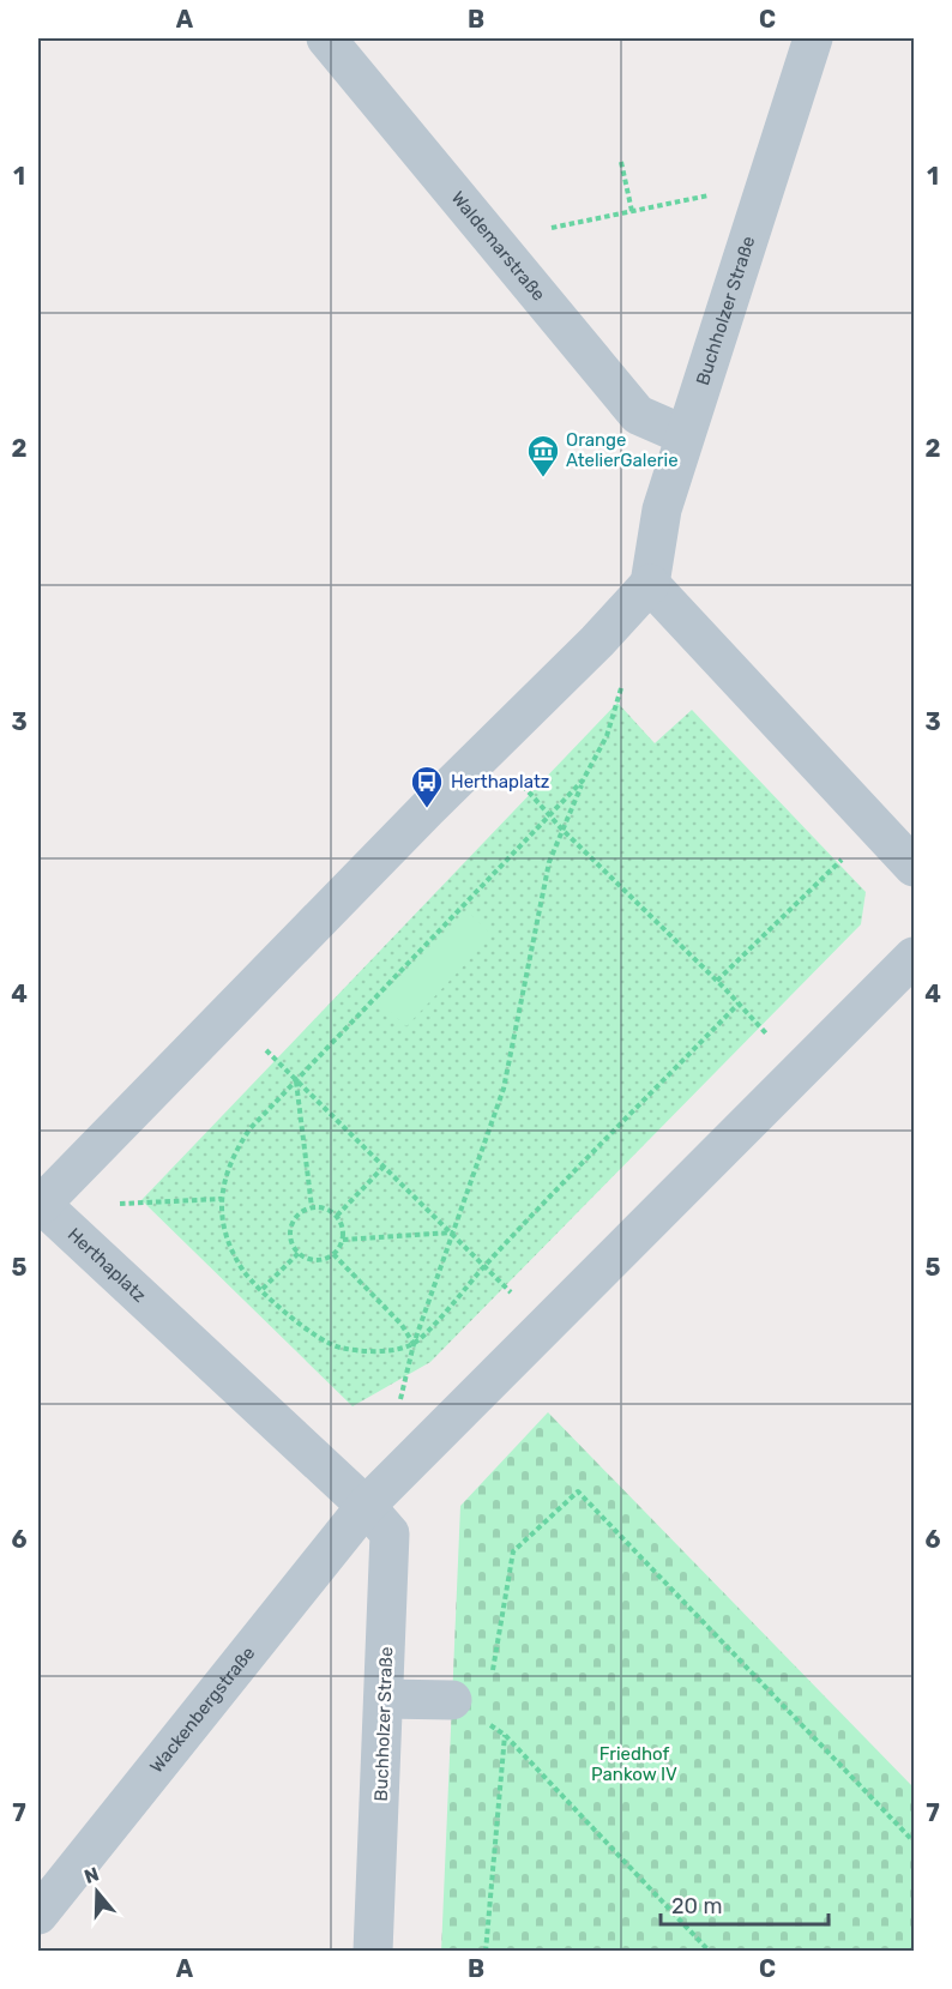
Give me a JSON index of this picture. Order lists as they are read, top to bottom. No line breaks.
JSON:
{"streets":{"street":["Waldemarstraße","Buchholzer Straße","Herthaplatz","Wackenbergstraße"]},"crossings":[["Waldemarstraße","Buchholzer Straße"],["Buchholzer Straße","Herthaplatz"],["Buchholzer Straße","Wackenbergstraße"],["Herthaplatz","Wackenbergstraße"]],"parks":["Friedhof Pankow IV"],"places":{"museum":["Orange AtelierGalerie"],"bus stop":["Herthaplatz"]},"scale_bar":"20 m","north":"top","grid":{"columns":["A","B","C"],"rows":["1","2","3","4","5","6","7"]}}
